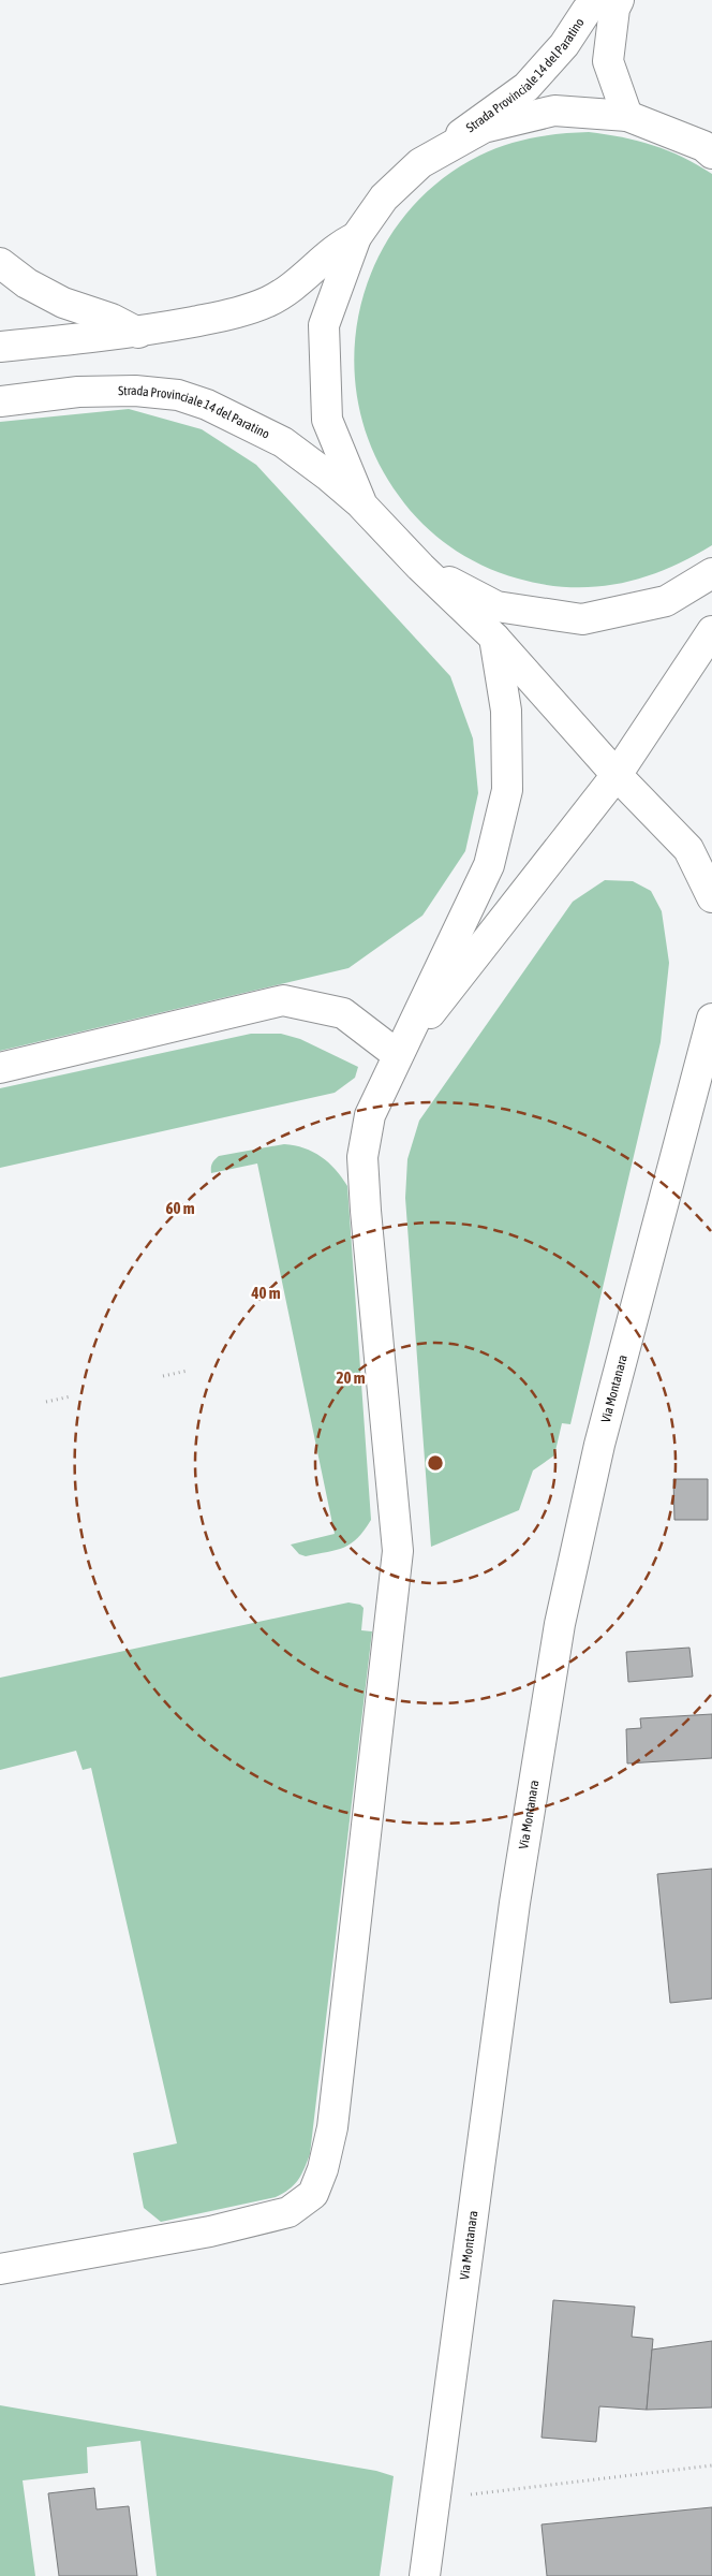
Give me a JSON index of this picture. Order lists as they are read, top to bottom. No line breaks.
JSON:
{"streets":{"main road":["Strada Provinciale 14 del Paratino","Via Montanara"]},"rings":["60 m","40 m","20 m"]}
